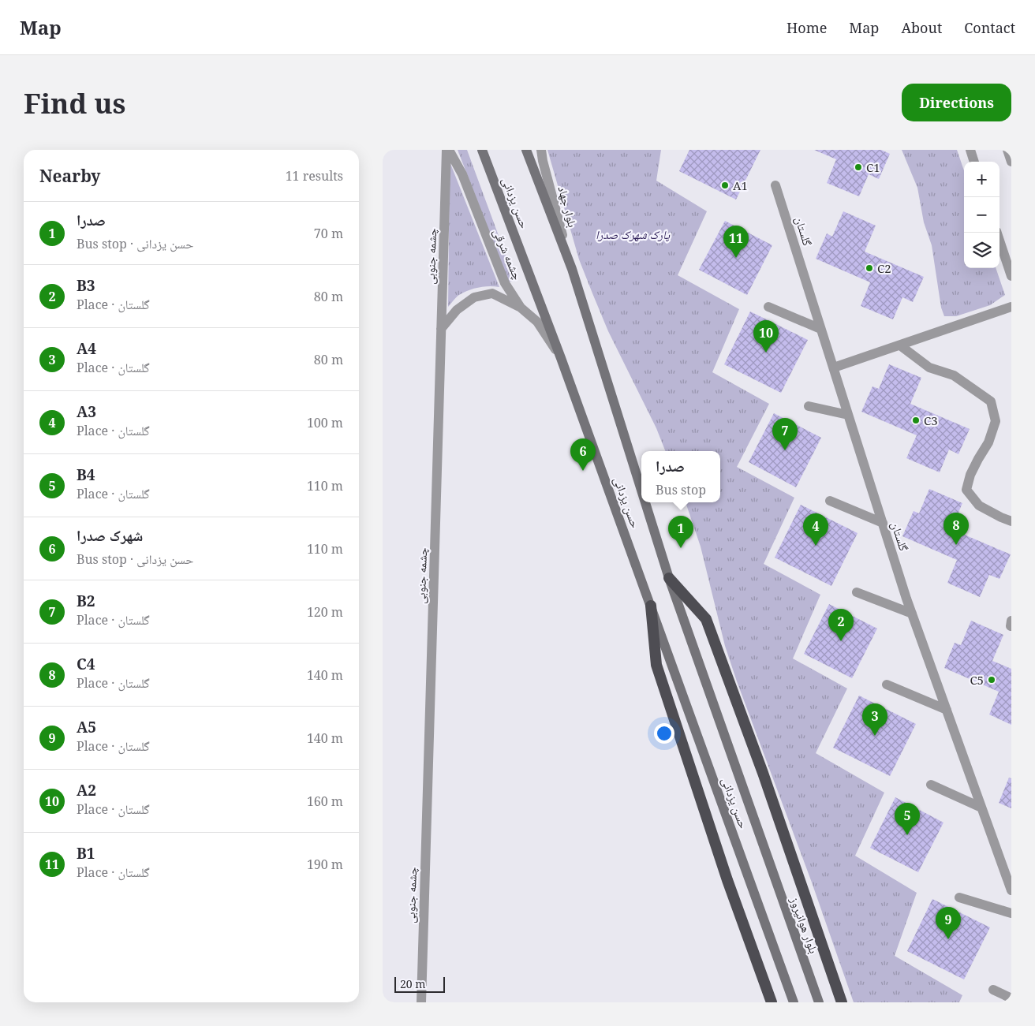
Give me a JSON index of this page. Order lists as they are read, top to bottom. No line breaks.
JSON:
{"streets":{"main road":["حسن یزدانی","بلوار هوانیروز"],"street":["بلوار جهاد","گلستان","چشمه شرقی","چشمه جنوبی"]},"crossings":[["حسن یزدانی","بلوار جهاد"],["حسن یزدانی","چشمه شرقی"],["حسن یزدانی","بلوار هوانیروز"],["چشمه شرقی","چشمه جنوبی"]],"parks":["پارک شهرک صدرا"],"places":["C1","A1","C2","C3","C5"],"scale_bar":"20 m","page":{"header":"Map","nav":["Home","Map","About","Contact"],"buttons":"Directions","title":"Find us","heading":["Nearby","11 results"],"map_buttons":["+","−"],"list":[{"mark":"1","name":"صدرا","note":"Bus stop · حسن یزدانی","value":"70 m"},{"mark":"2","name":"B3","note":"Place · گلستان","value":"80 m"},{"mark":"3","name":"A4","note":"Place · گلستان","value":"80 m"},{"mark":"4","name":"A3","note":"Place · گلستان","value":"100 m"},{"mark":"5","name":"B4","note":"Place · گلستان","value":"110 m"},{"mark":"6","name":"شهرک صدرا","note":"Bus stop · حسن یزدانی","value":"110 m"},{"mark":"7","name":"B2","note":"Place · گلستان","value":"120 m"},{"mark":"8","name":"C4","note":"Place · گلستان","value":"140 m"},{"mark":"9","name":"A5","note":"Place · گلستان","value":"140 m"},{"mark":"10","name":"A2","note":"Place · گلستان","value":"160 m"},{"mark":"11","name":"B1","note":"Place · گلستان","value":"190 m"}],"pins":["11","10","7","6","8","4","1","2","3","5","9"],"popup":["صدرا","Bus stop"],"scale":"20 m"}}
